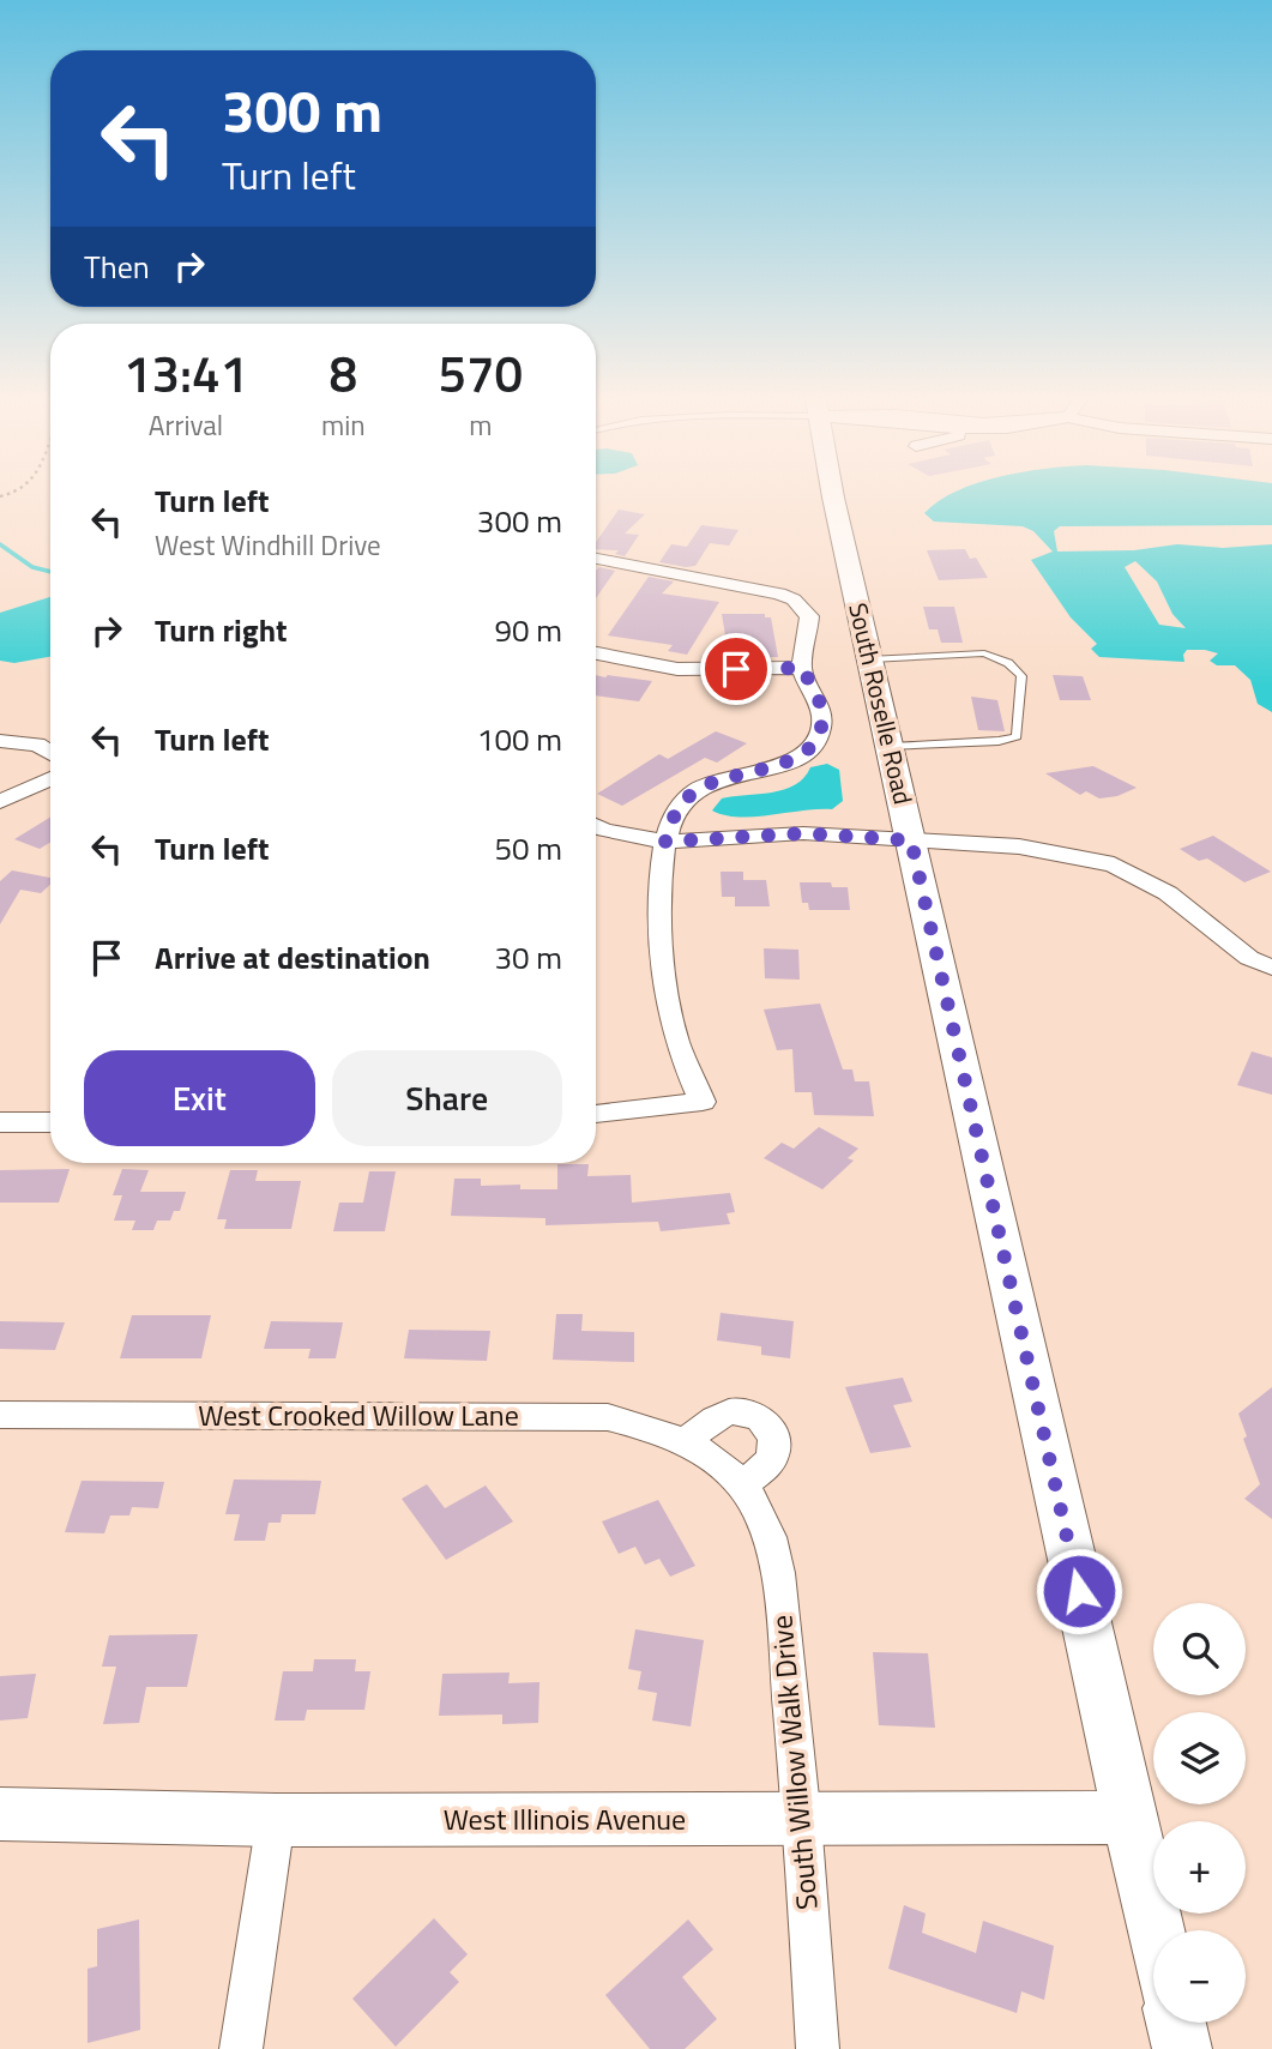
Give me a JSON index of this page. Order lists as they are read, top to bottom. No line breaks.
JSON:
{"streets":{"main road":["South Roselle Road","West Illinois Avenue"],"street":["West Crooked Willow Lane","South Willow Walk Drive"]},"crossings":[["South Roselle Road","West Illinois Avenue"],["West Crooked Willow Lane","South Willow Walk Drive"],["South Willow Walk Drive","West Illinois Avenue"]],"page":{"turn":["300 m","Turn left"],"then":"Then","eta":["13:41","Arrival","8","min","570","m"],"list":[{"name":"Turn left","note":"West Windhill Drive","value":"300 m"},{"name":"Turn right","value":"90 m"},{"name":"Turn left","value":"100 m"},{"name":"Turn left","value":"50 m"},{"name":"Arrive at destination","value":"30 m"}],"buttons":["Exit","Share"],"map_buttons":["+","−"]}}
